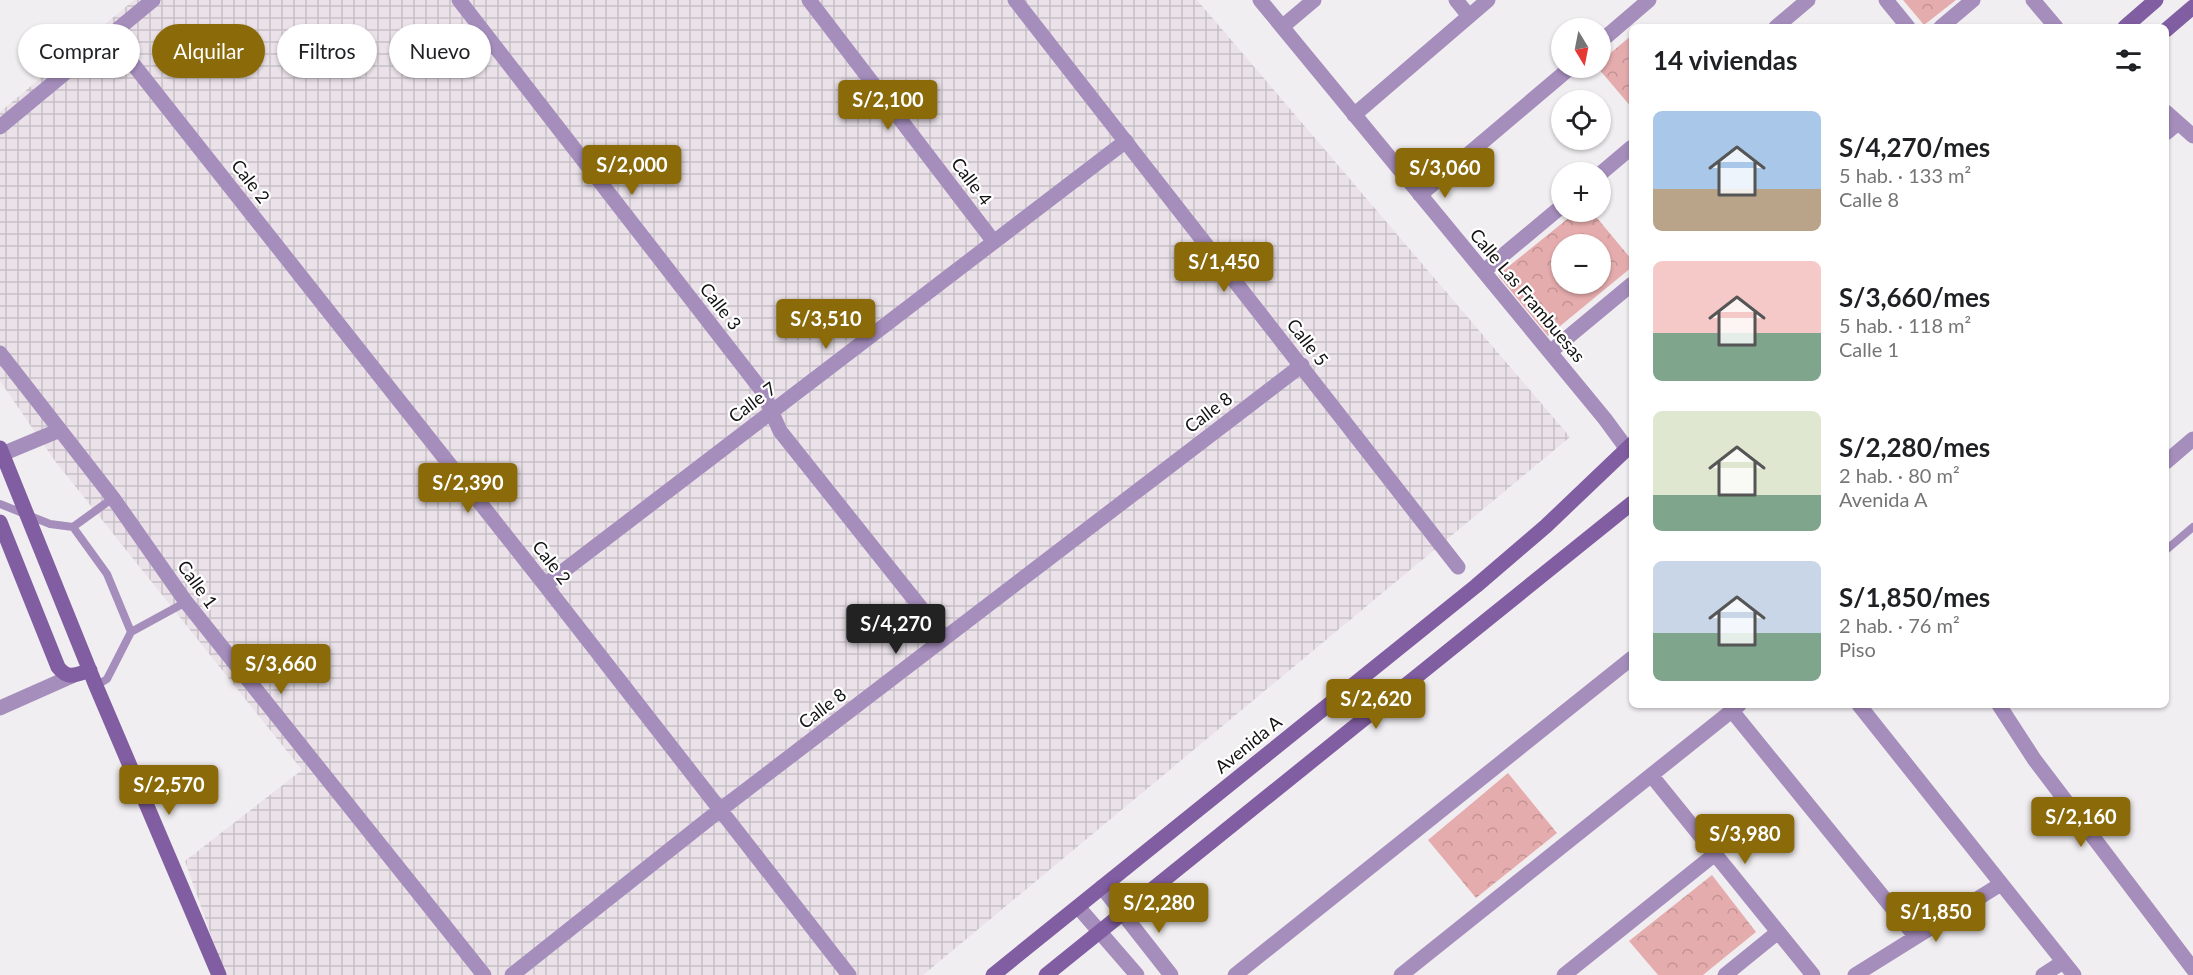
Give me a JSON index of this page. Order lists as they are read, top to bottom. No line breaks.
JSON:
{"streets":{"street":["Cale 2","Calle 4","Calle Las Frambuesas","Calle 3","Calle 5","Calle 7","Calle 8","Calle 1","Avenida A"]},"crossings":[["Cale 2","Calle 7"],["Cale 2","Calle 8"],["Calle 4","Calle 7"],["Calle 3","Calle 7"],["Calle 3","Calle 8"],["Calle 5","Calle 7"],["Calle 5","Calle 8"]],"north":"bottom","page":{"map_buttons":["+","−"],"chip":["Comprar","Alquilar","Filtros","Nuevo"],"heading":"14 viviendas","price":["S/2,100","S/2,000","S/3,060","S/1,450","S/3,510","S/2,390","S/4,270","S/3,660","S/2,620","S/2,570","S/2,160","S/3,980","S/2,280","S/1,850"],"list":[{"name":"S/4,270/mes","note":"5 hab. · 133 m² · Calle 8"},{"name":"S/3,660/mes","note":"5 hab. · 118 m² · Calle 1"},{"name":"S/2,280/mes","note":"2 hab. · 80 m² · Avenida A"},{"name":"S/1,850/mes","note":"2 hab. · 76 m² · Piso"}]}}
